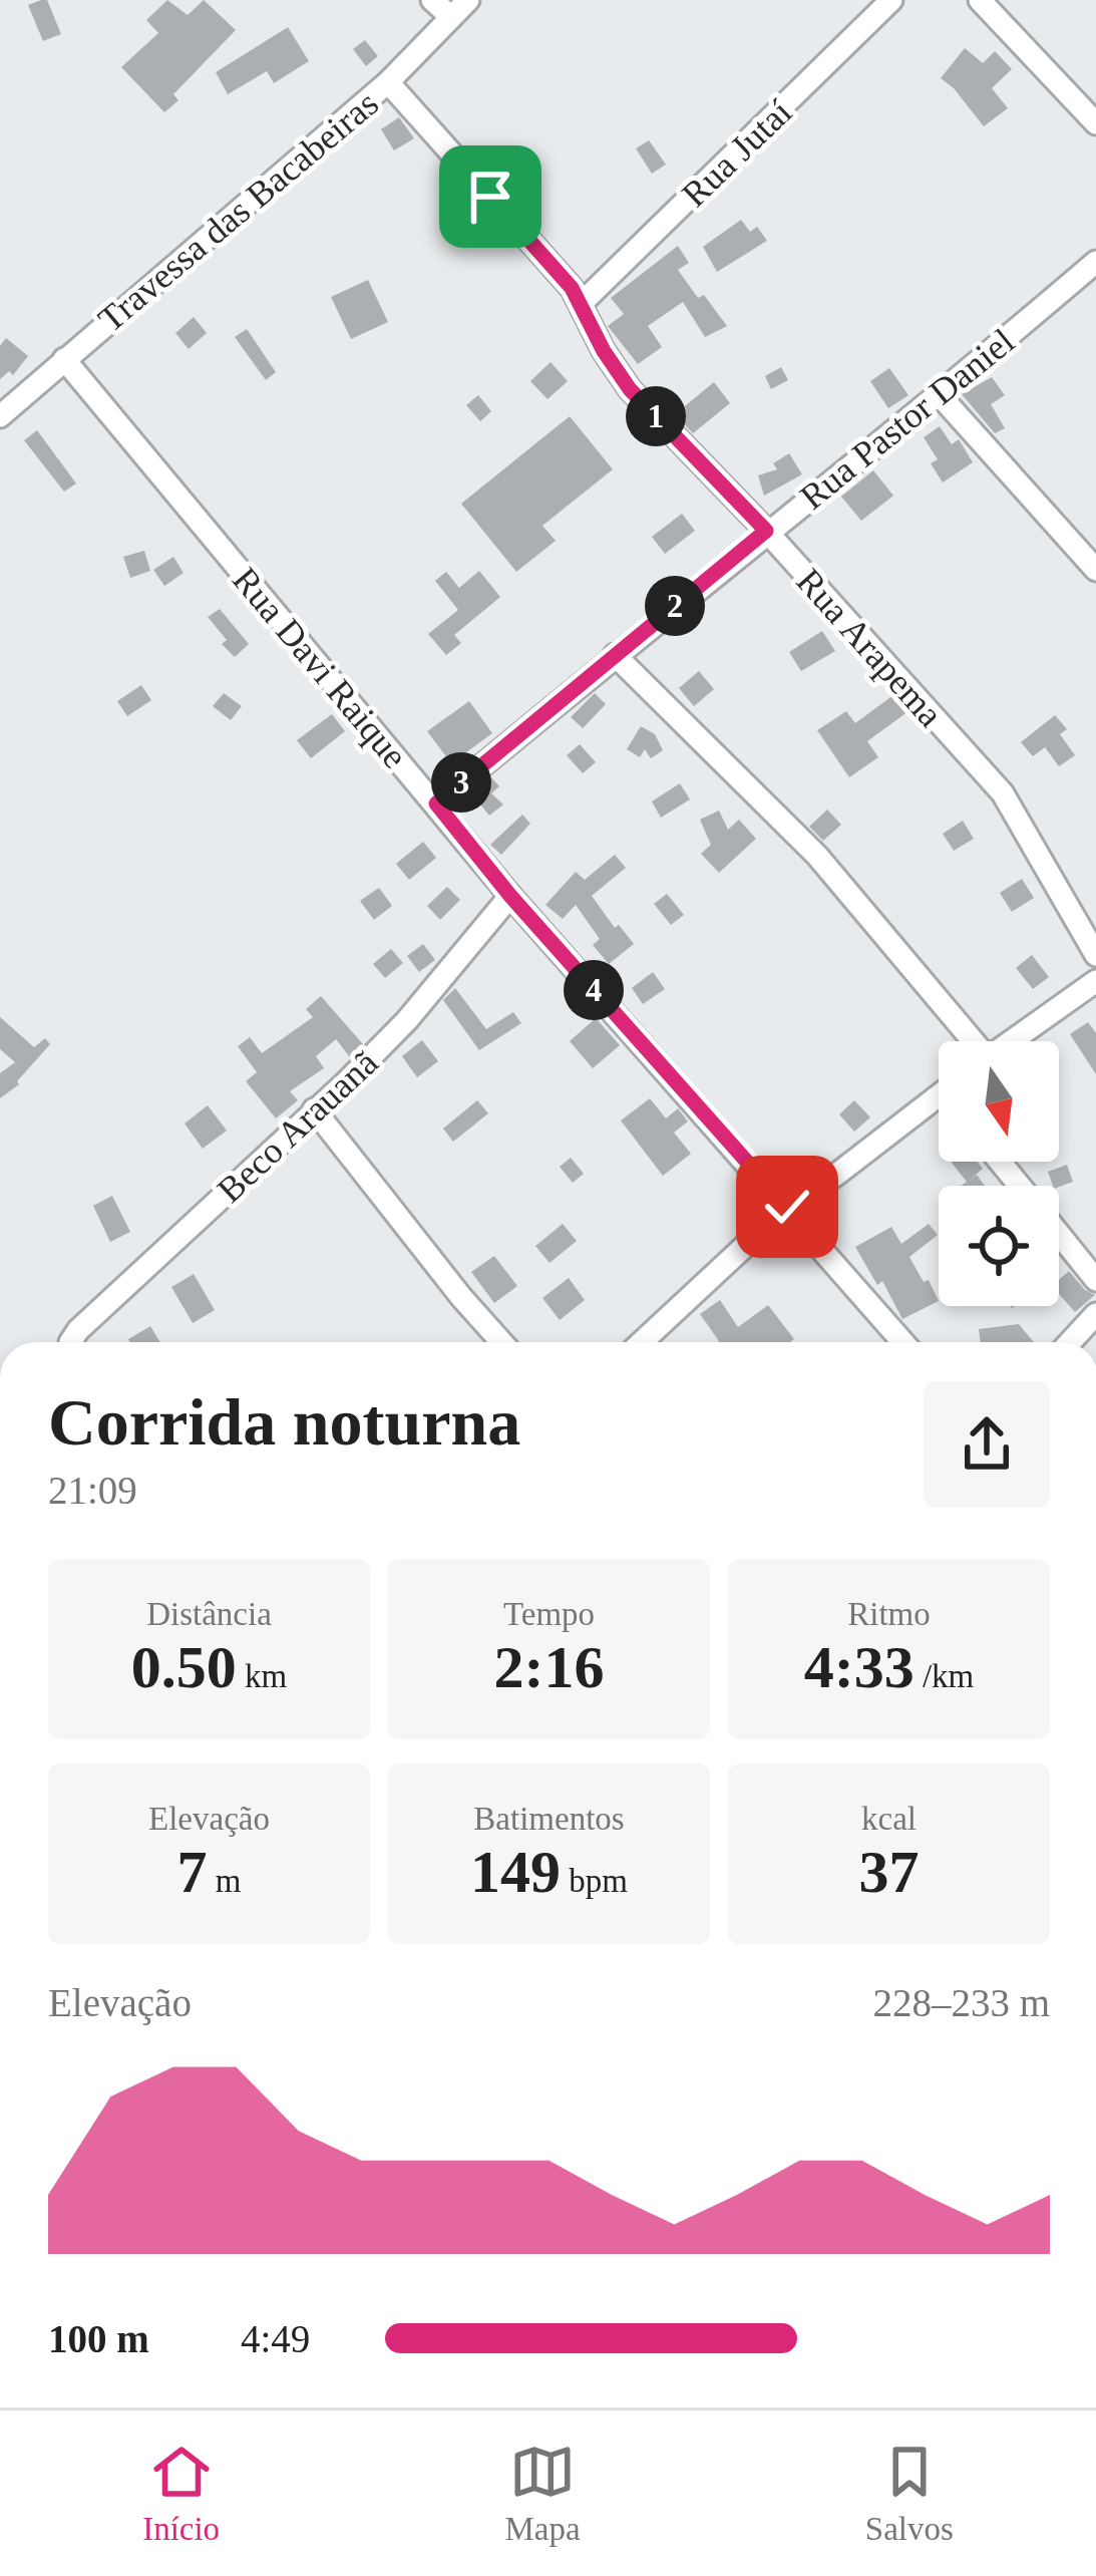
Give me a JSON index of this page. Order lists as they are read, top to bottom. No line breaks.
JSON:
{"streets":{"street":["Rua Jutaí","Travessa das Bacabeiras","Rua Pastor Daniel","Rua Arapema","Rua Davi Raique","Beco Arauanã"]},"crossings":[["Rua Jutaí","Rua Arapema"],["Travessa das Bacabeiras","Rua Arapema"],["Travessa das Bacabeiras","Rua Davi Raique"],["Rua Pastor Daniel","Rua Arapema"],["Rua Pastor Daniel","Rua Davi Raique"],["Rua Davi Raique","Beco Arauanã"]],"north":"bottom","page":{"pins":["1","2","3","4"],"heading":["Corrida noturna","21:09"],"stats":[["Distância","0.50 km"],["Tempo","2:16"],["Ritmo","4:33 /km"],["Elevação","7 m"],["Batimentos","149 bpm"],["kcal","37"]],"chart":["Elevação","228–233 m"],"list":[{"name":"100 m","note":"4:49"}],"tabs":["Início","Mapa","Salvos"]}}
